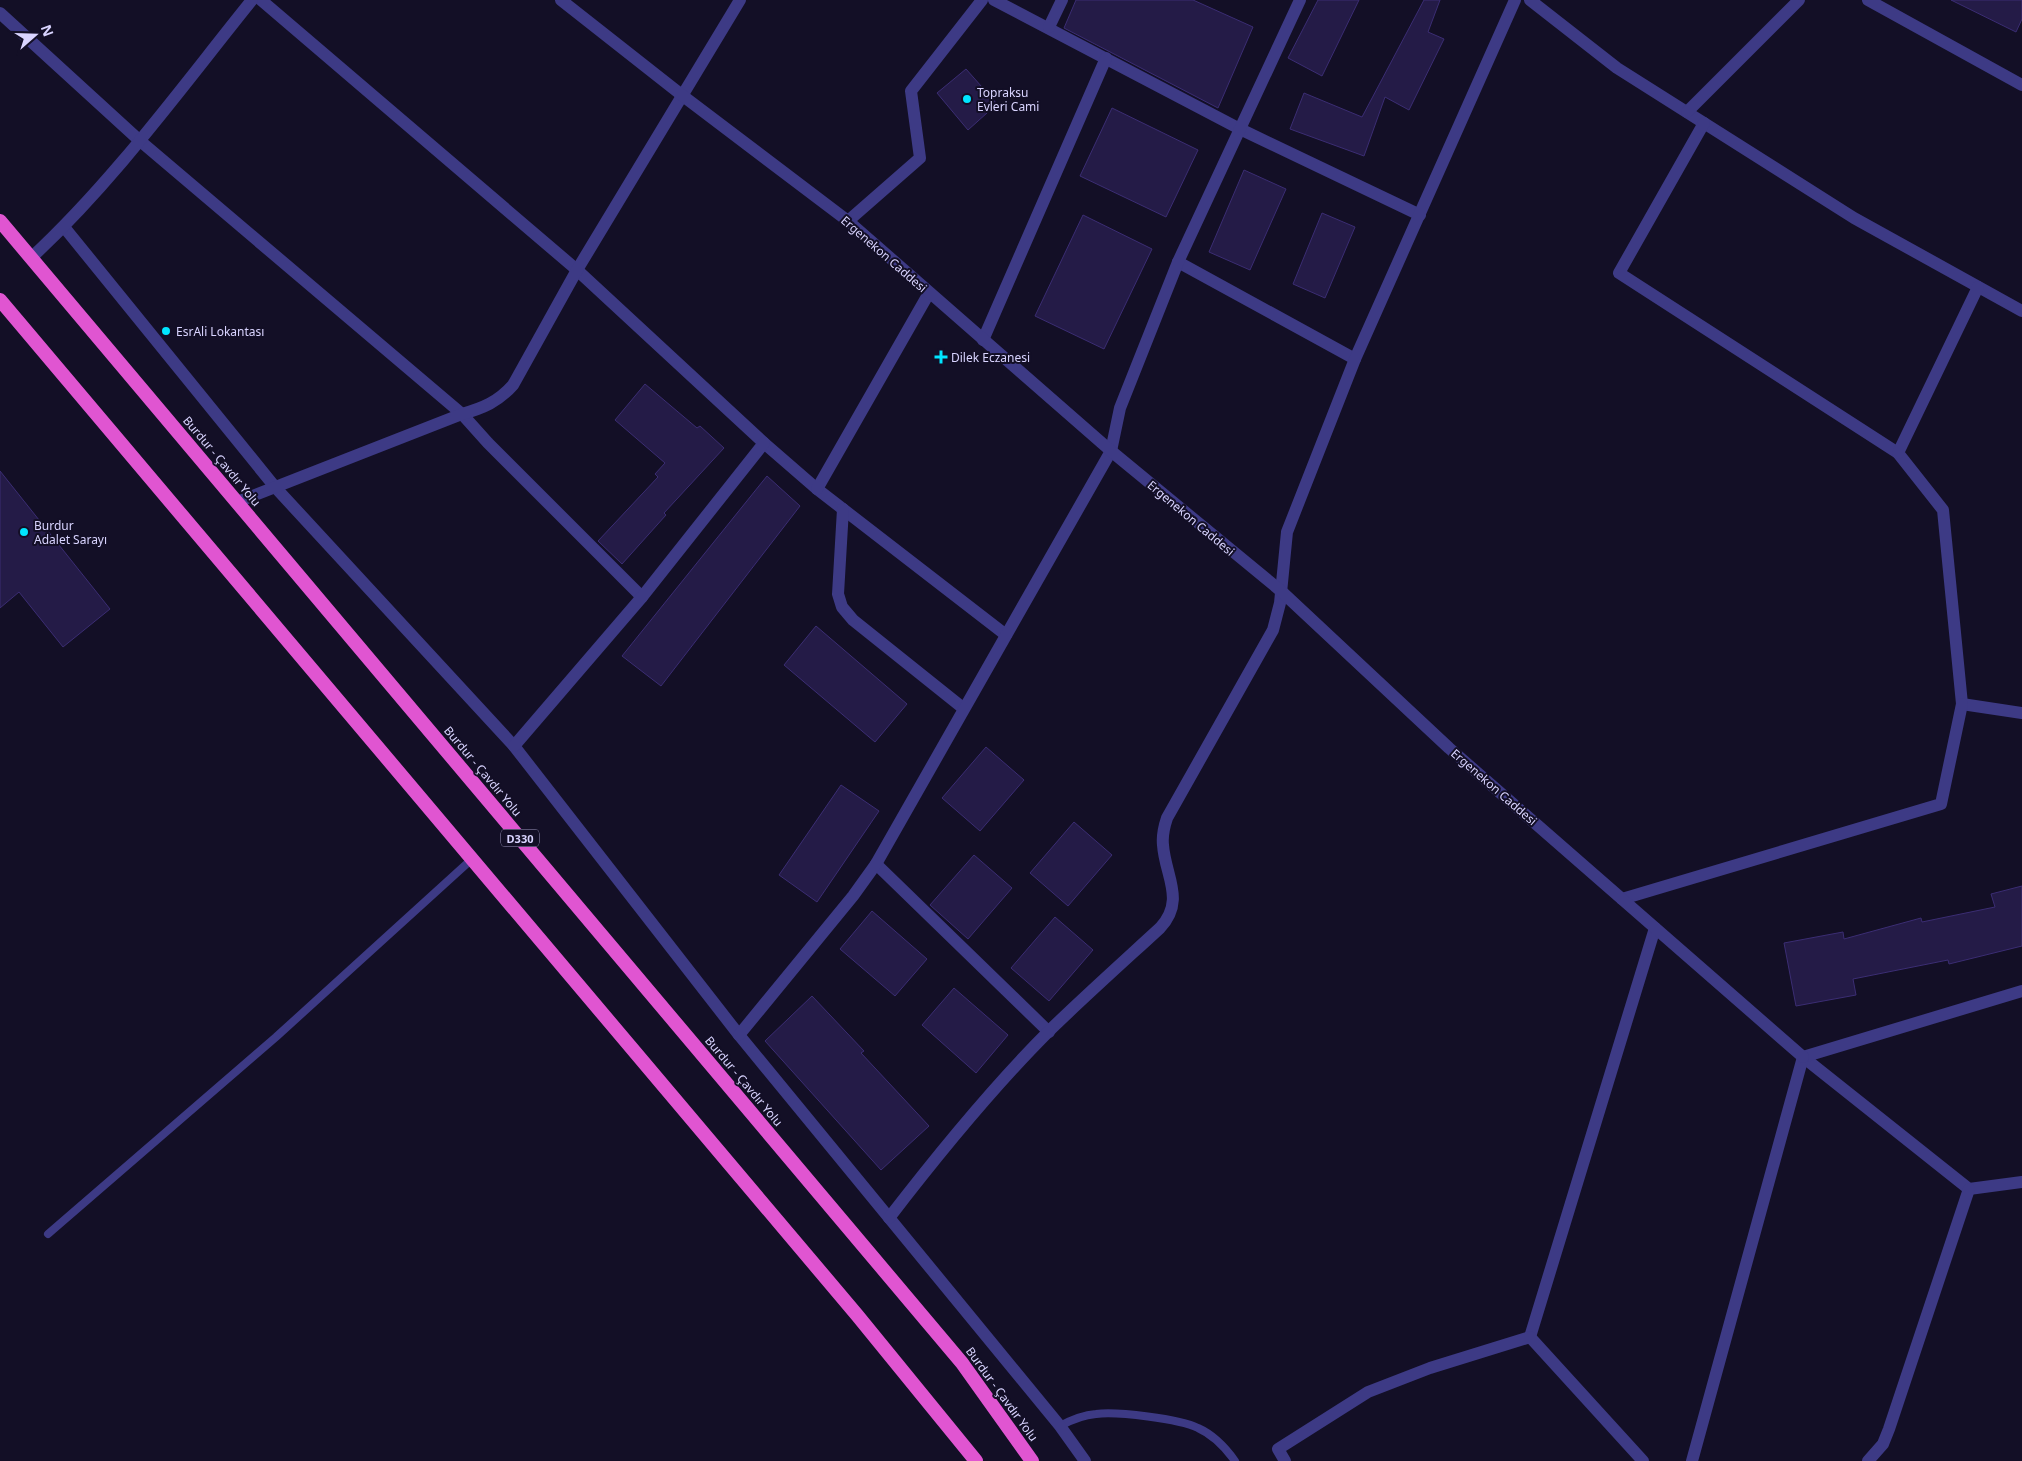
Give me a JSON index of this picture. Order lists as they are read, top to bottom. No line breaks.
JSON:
{"streets":{"highway":["Burdur - Çavdır Yolu","D330"],"street":["Ergenekon Caddesi"]},"places":{"other":["Topraksu Evleri Cami","EsrAli Lokantası","Burdur Adalet Sarayı"],"health":["Dilek Eczanesi"]},"north":"right"}
